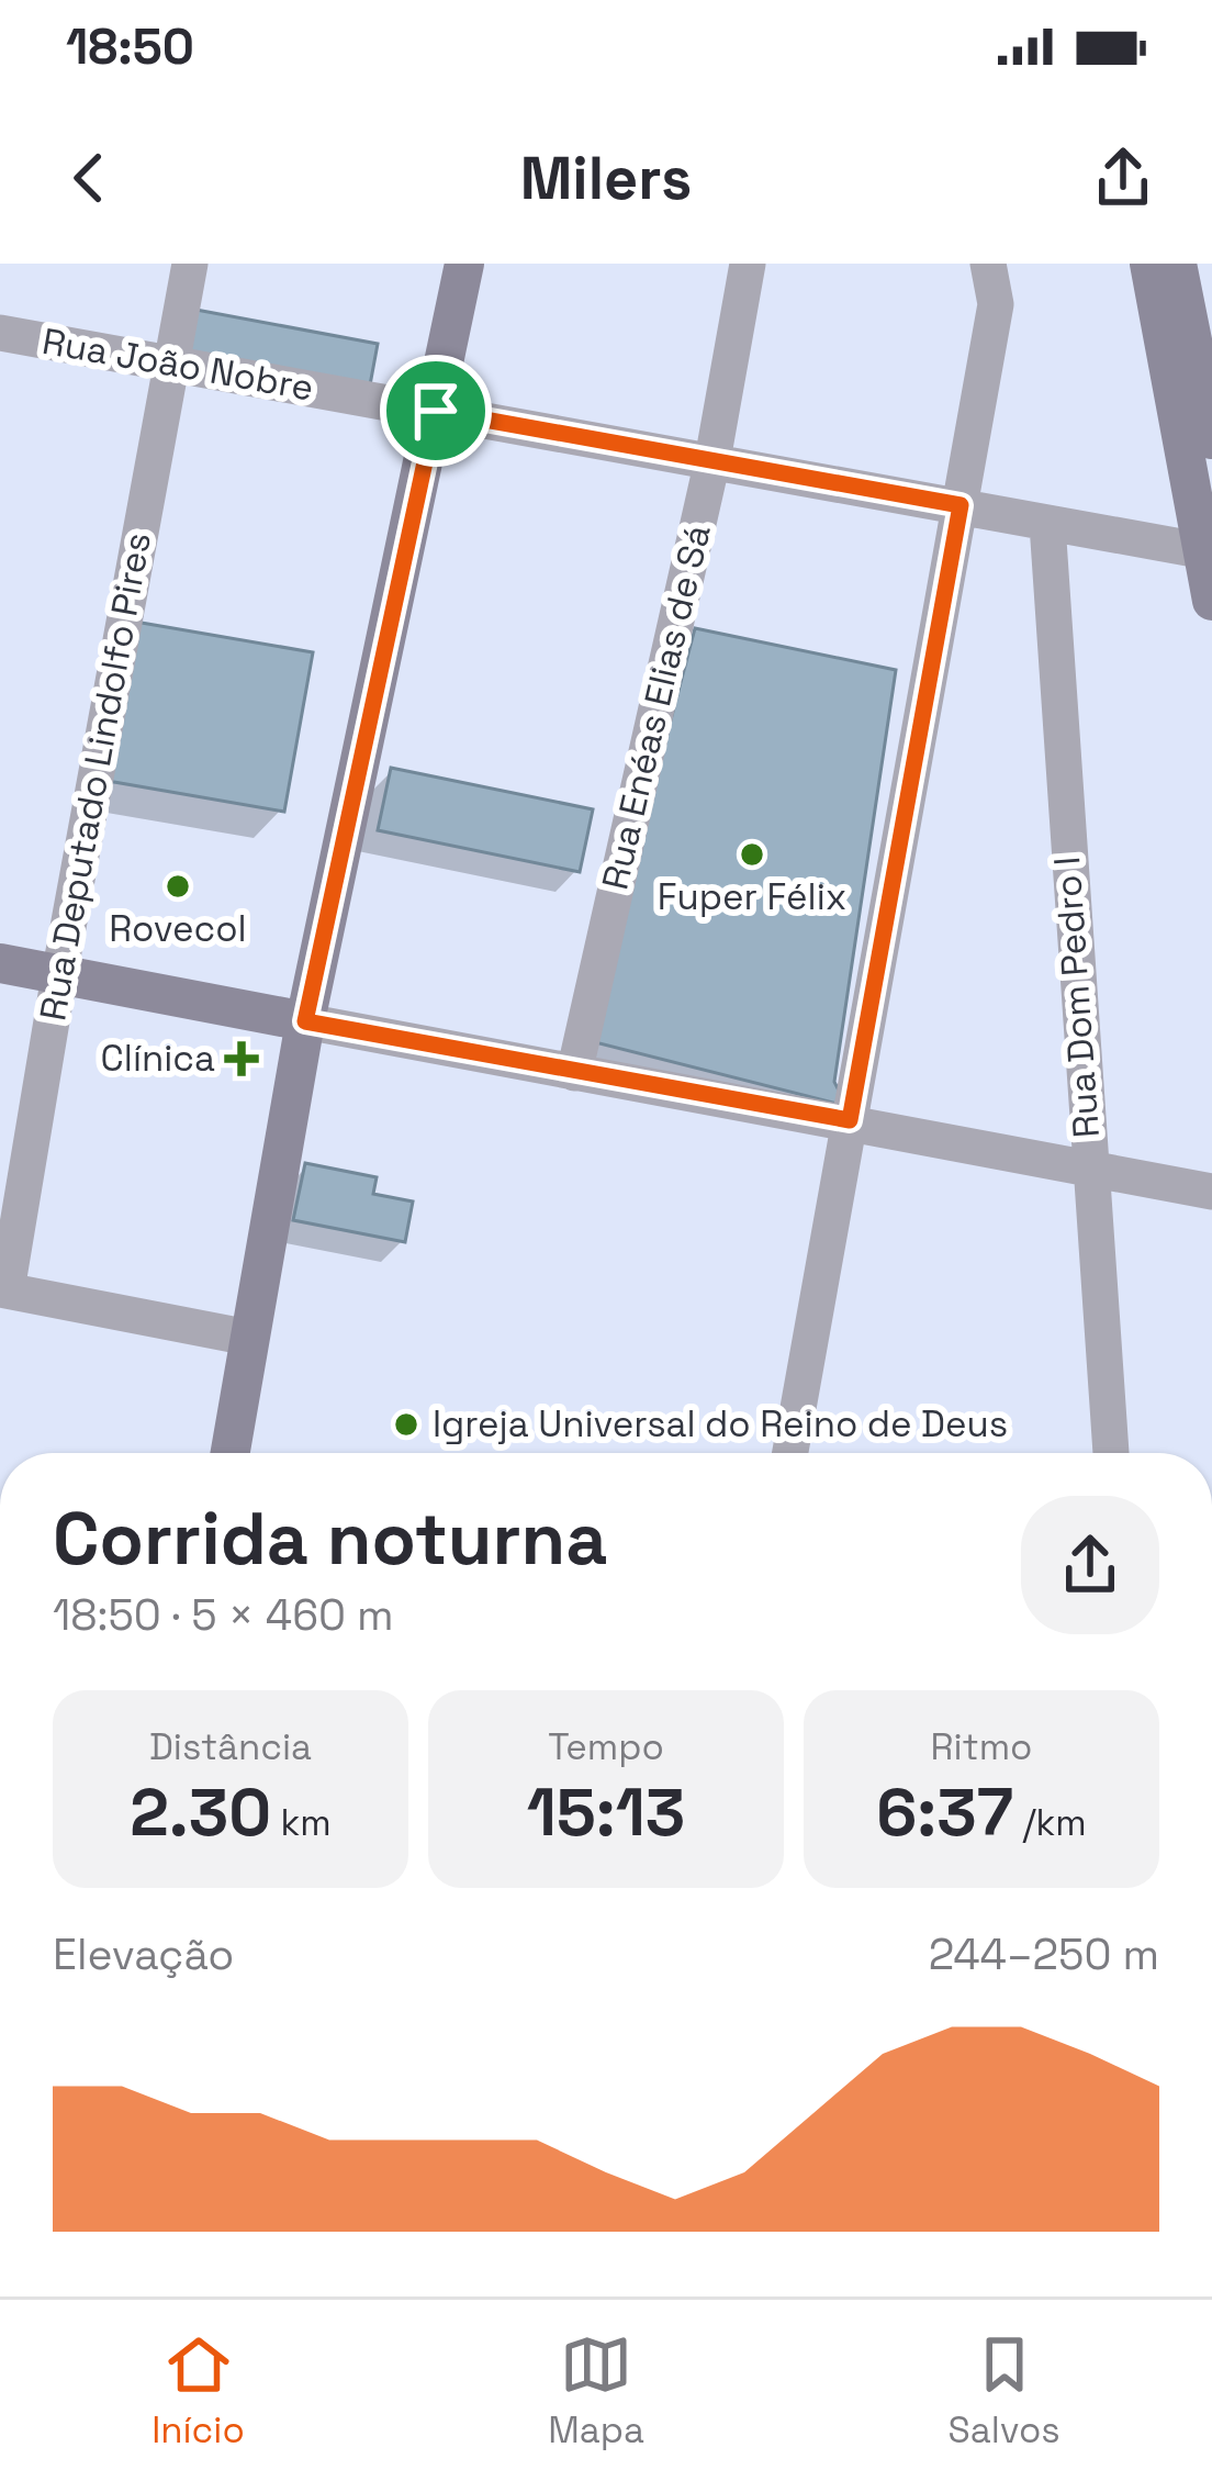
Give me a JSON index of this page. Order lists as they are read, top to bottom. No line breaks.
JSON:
{"streets":{"street":["Rua João Nobre","Rua Enéas Elias de Sá","Rua Deputado Lindolfo Pires","Rua Dom Pedro I"]},"crossings":[["Rua João Nobre","Rua Enéas Elias de Sá"],["Rua João Nobre","Rua Deputado Lindolfo Pires"],["Rua João Nobre","Rua Dom Pedro I"]],"places":{"other":["Fuper Félix","Rovecol","Igreja Universal do Reino de Deus"],"health":["Clínica"]},"page":{"status":"18:50","header":"Milers","heading":["Corrida noturna","18:50 · 5 × 460 m"],"stats":[["Distância","2.30 km"],["Tempo","15:13"],["Ritmo","6:37 /km"]],"chart":["Elevação","244–250 m"],"tabs":["Início","Mapa","Salvos"]}}
